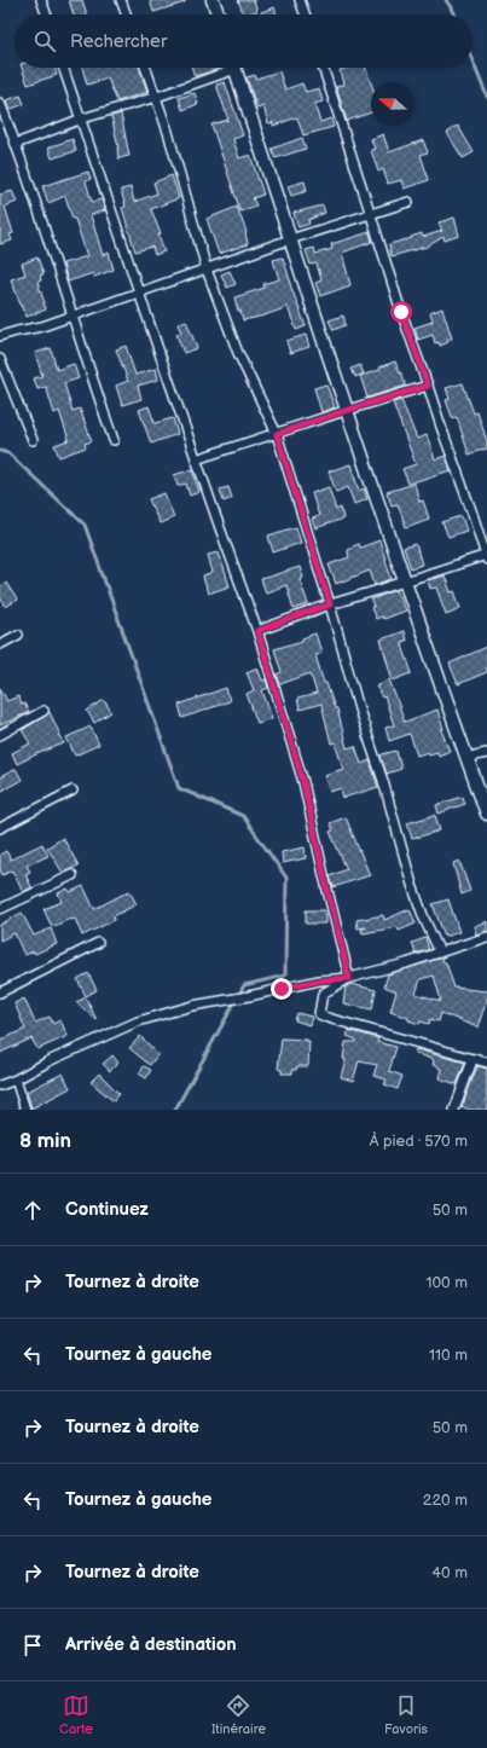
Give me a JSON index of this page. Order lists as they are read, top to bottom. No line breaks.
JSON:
{"north":"left","page":{"search":"Rechercher","heading":["8 min","À pied · 570 m"],"list":[["Continuez","50 m"],["Tournez à droite","100 m"],["Tournez à gauche","110 m"],["Tournez à droite","50 m"],["Tournez à gauche","220 m"],["Tournez à droite","40 m"],"Arrivée à destination"],"nav":["Carte","Itinéraire","Favoris"]}}
